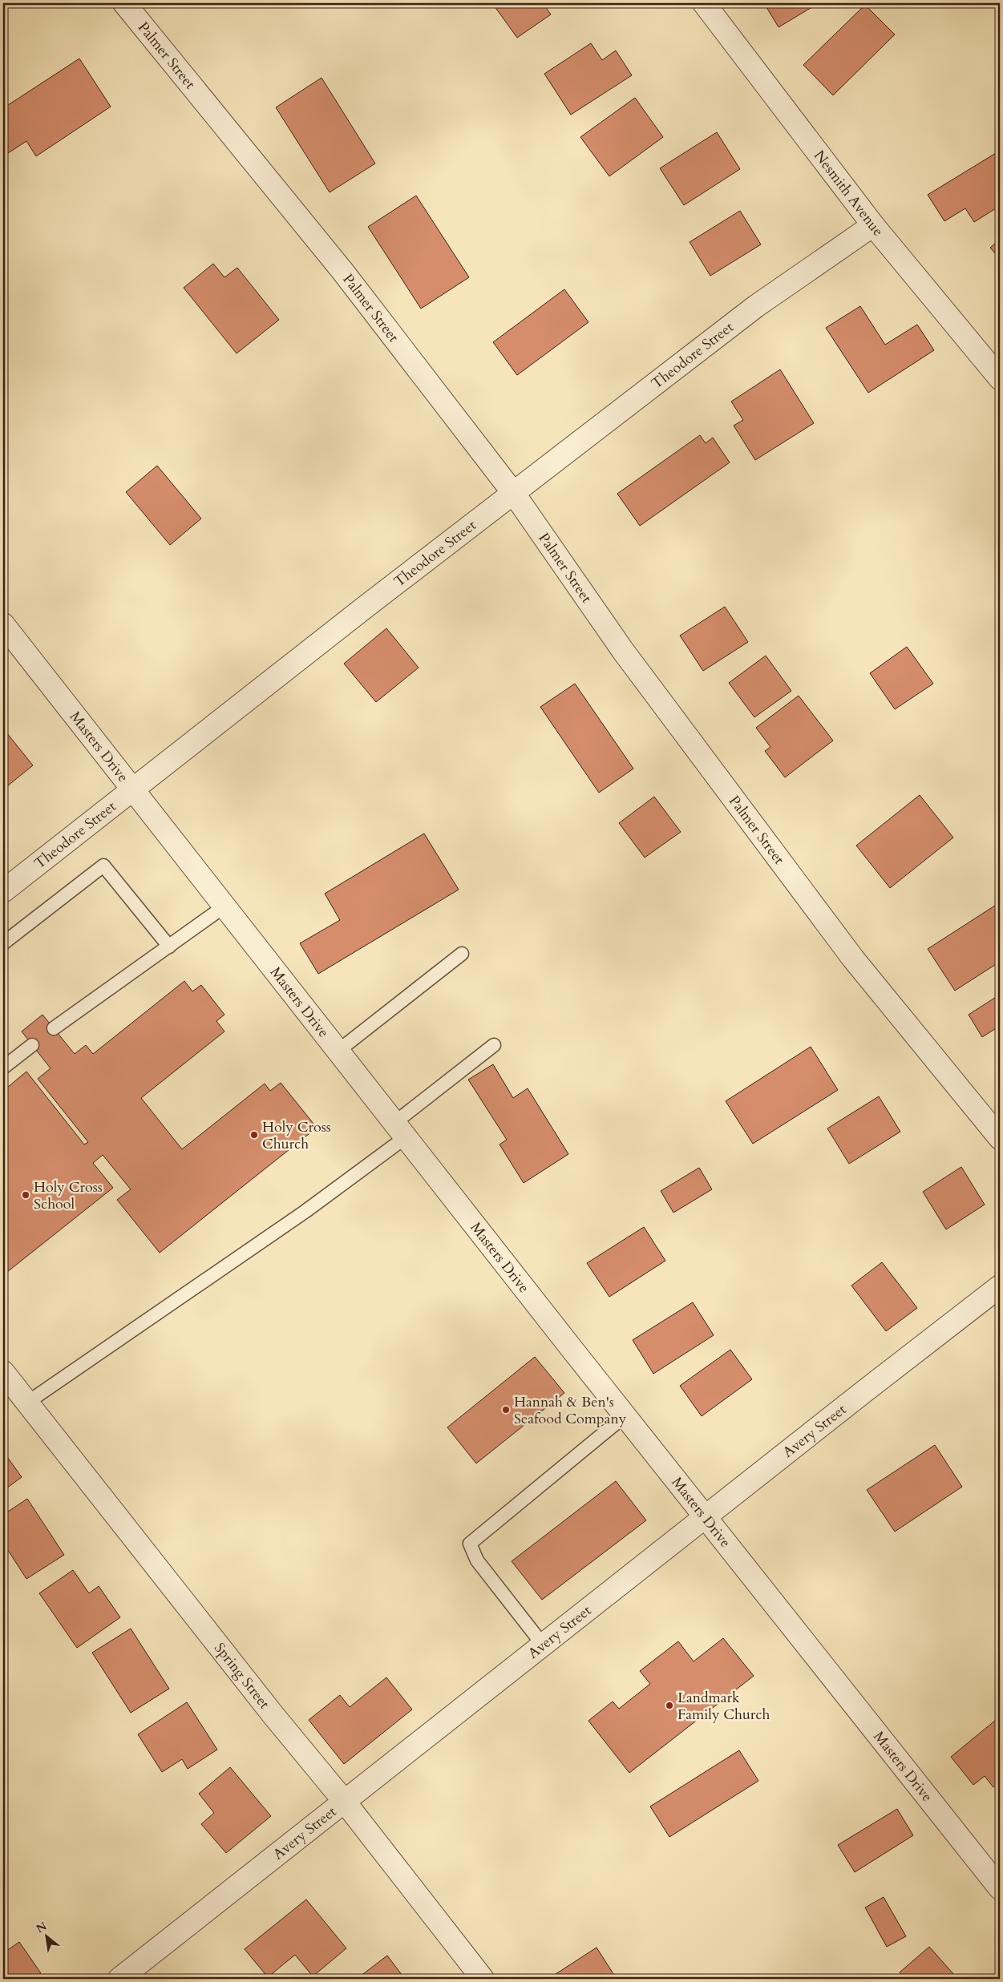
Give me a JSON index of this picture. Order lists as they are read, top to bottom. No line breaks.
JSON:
{"streets":{"street":["Palmer Street","Nesmith Avenue","Theodore Street","Masters Drive","Avery Street","Spring Street"]},"crossings":[["Palmer Street","Theodore Street"],["Nesmith Avenue","Theodore Street"],["Theodore Street","Masters Drive"],["Masters Drive","Avery Street"],["Avery Street","Spring Street"]],"places":["Holy Cross Church","Holy Cross School","Hannah & Ben's Seafood Company","Landmark Family Church"],"north":"top left"}
